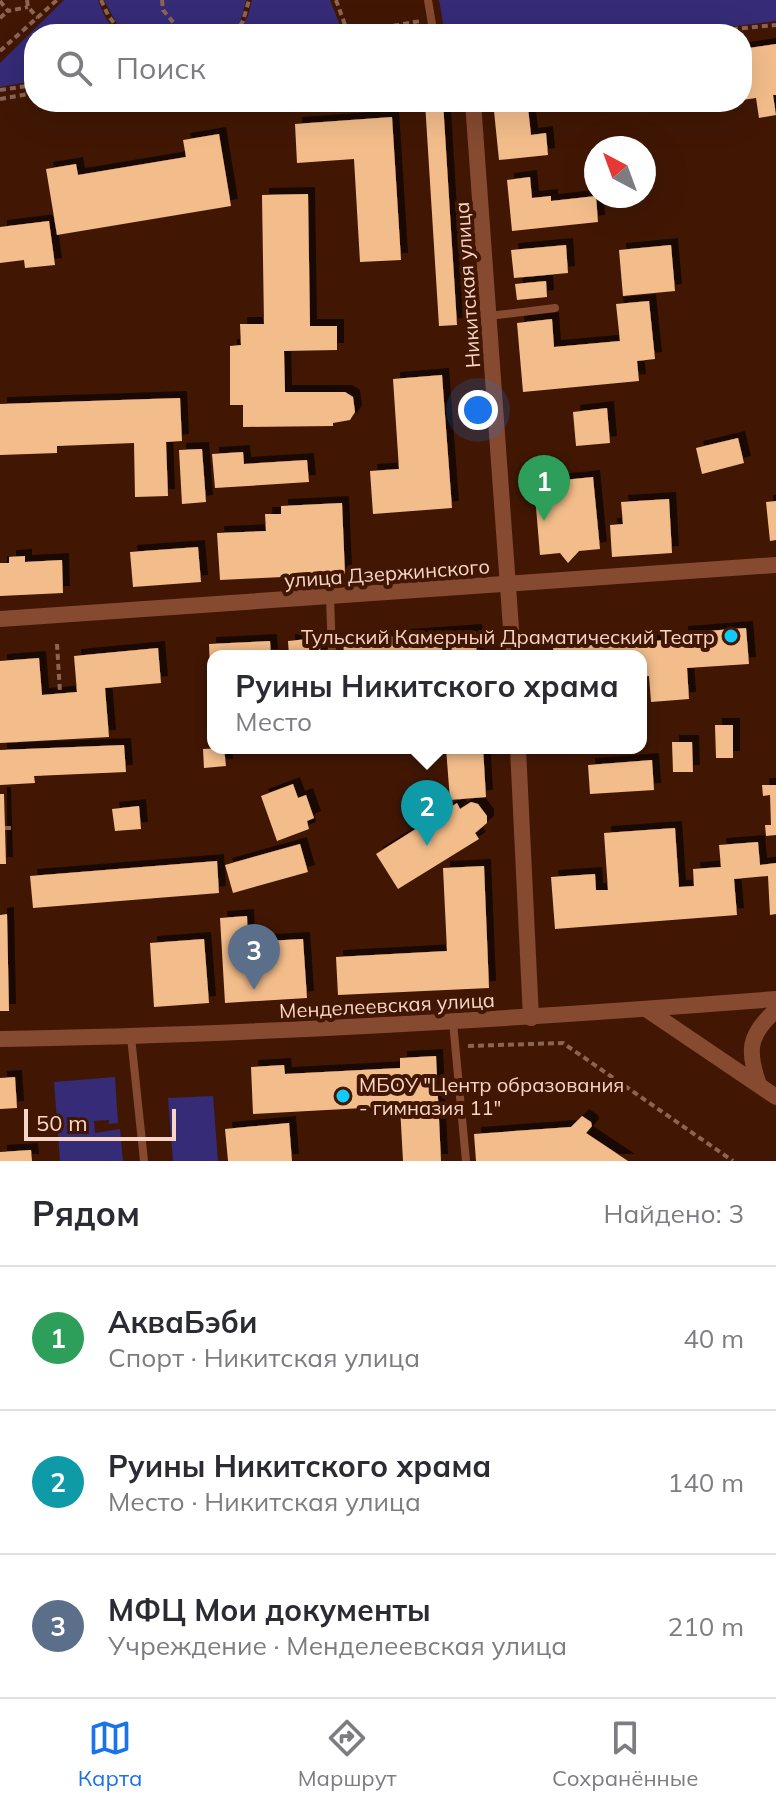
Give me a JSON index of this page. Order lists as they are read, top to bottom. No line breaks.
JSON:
{"streets":{"street":["Никитская улица","улица Дзержинского","Менделеевская улица"]},"crossings":[["Никитская улица","улица Дзержинского"]],"places":["Тульский Камерный Драматический Театр","МБОУ \"Центр образования - гимназия 11\""],"scale_bar":"50 m","north":"top left","page":{"search":"Поиск","pins":["1","2","3"],"popup":["Руины Никитского храма","Место"],"scale":"50 m","heading":["Рядом","Найдено: 3"],"list":[{"mark":"1","name":"АкваБэби","note":"Спорт · Никитская улица","value":"40 m"},{"mark":"2","name":"Руины Никитского храма","note":"Место · Никитская улица","value":"140 m"},{"mark":"3","name":"МФЦ Мои документы","note":"Учреждение · Менделеевская улица","value":"210 m"}],"nav":["Карта","Маршрут","Сохранённые"]}}
